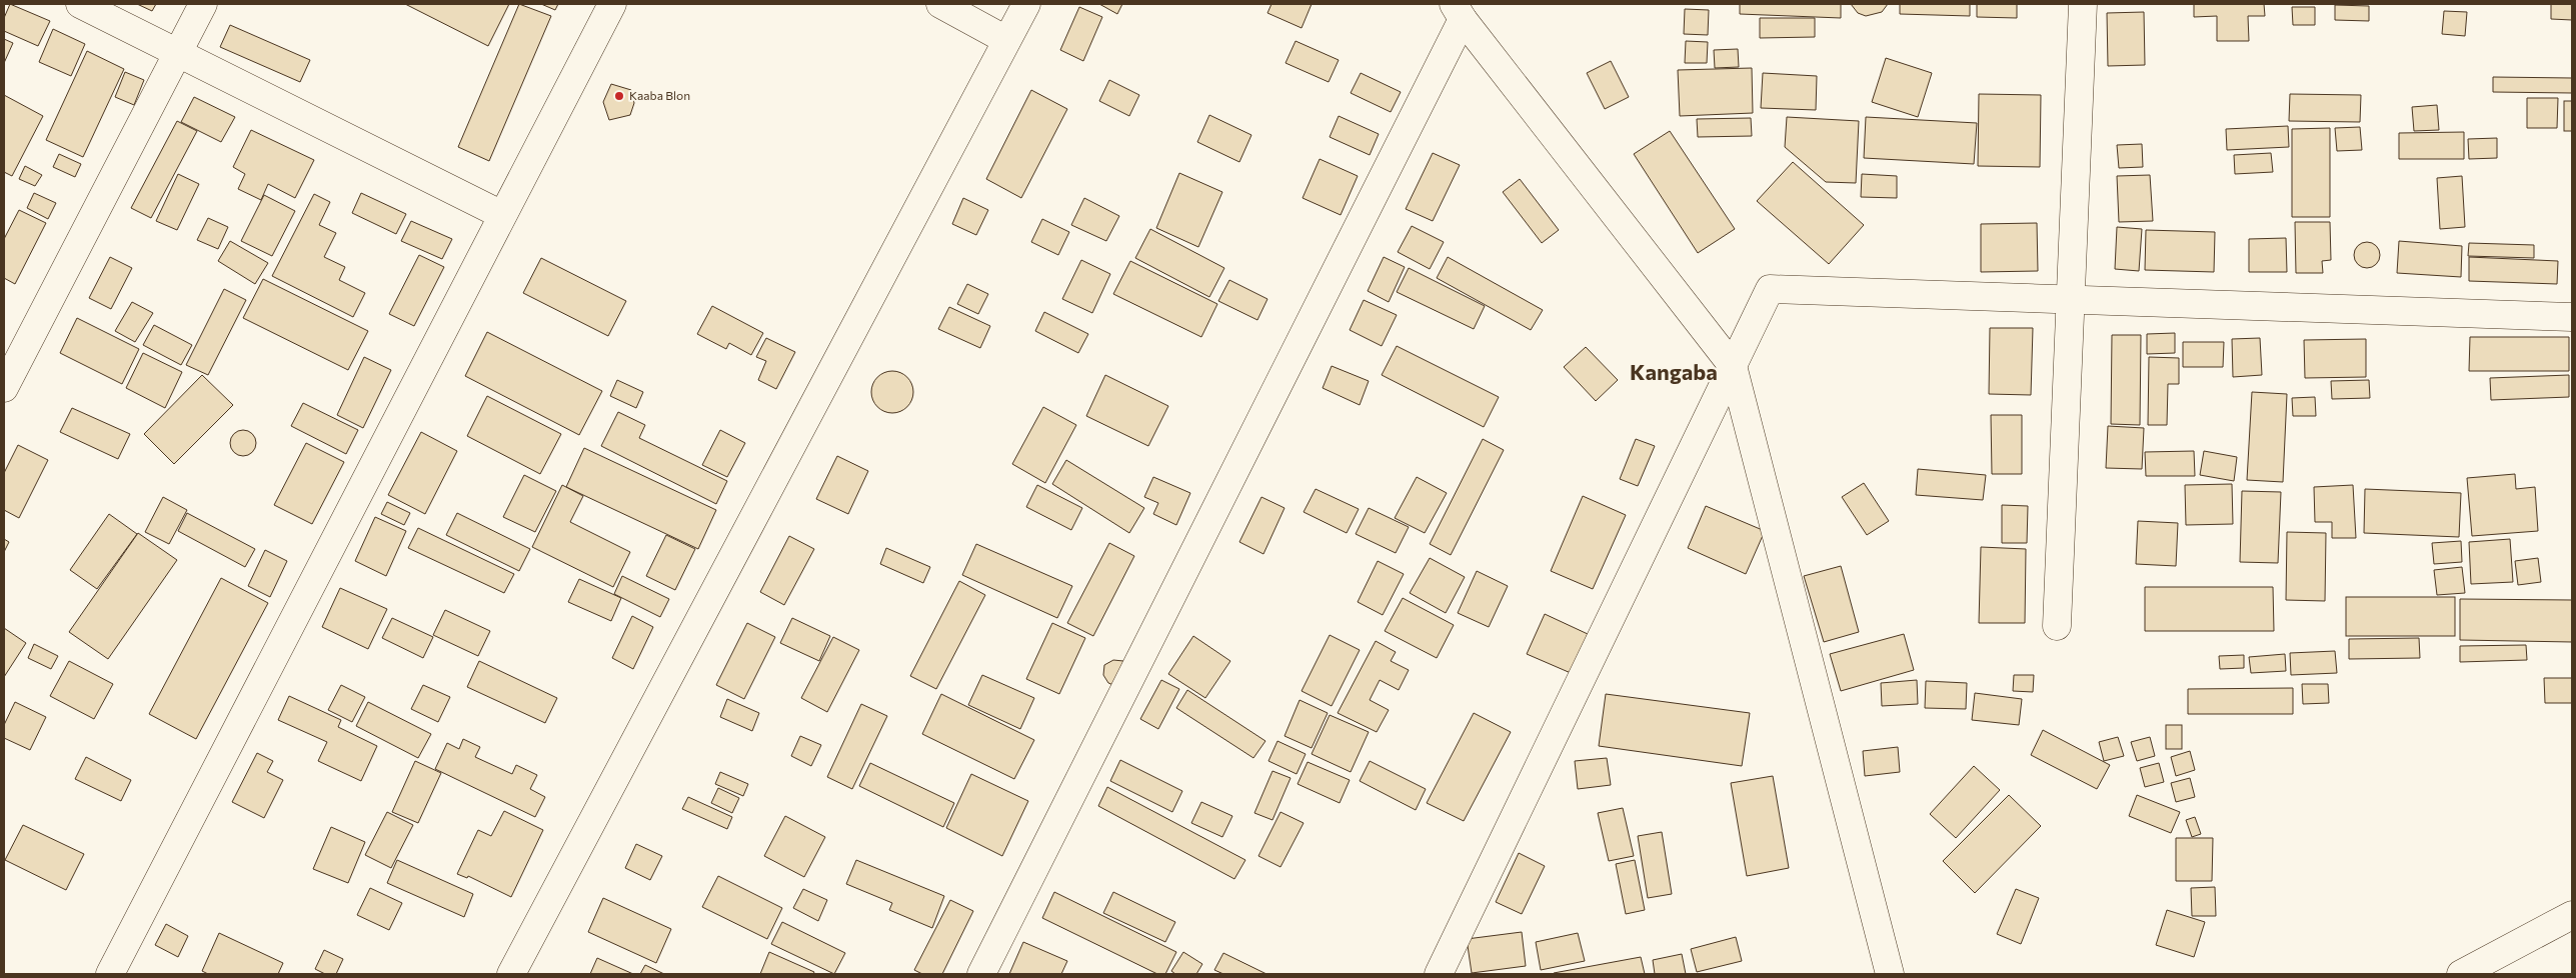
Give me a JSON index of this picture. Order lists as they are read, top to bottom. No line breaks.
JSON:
{"districts":["Kangaba"],"places":["Kaaba Blon"]}
